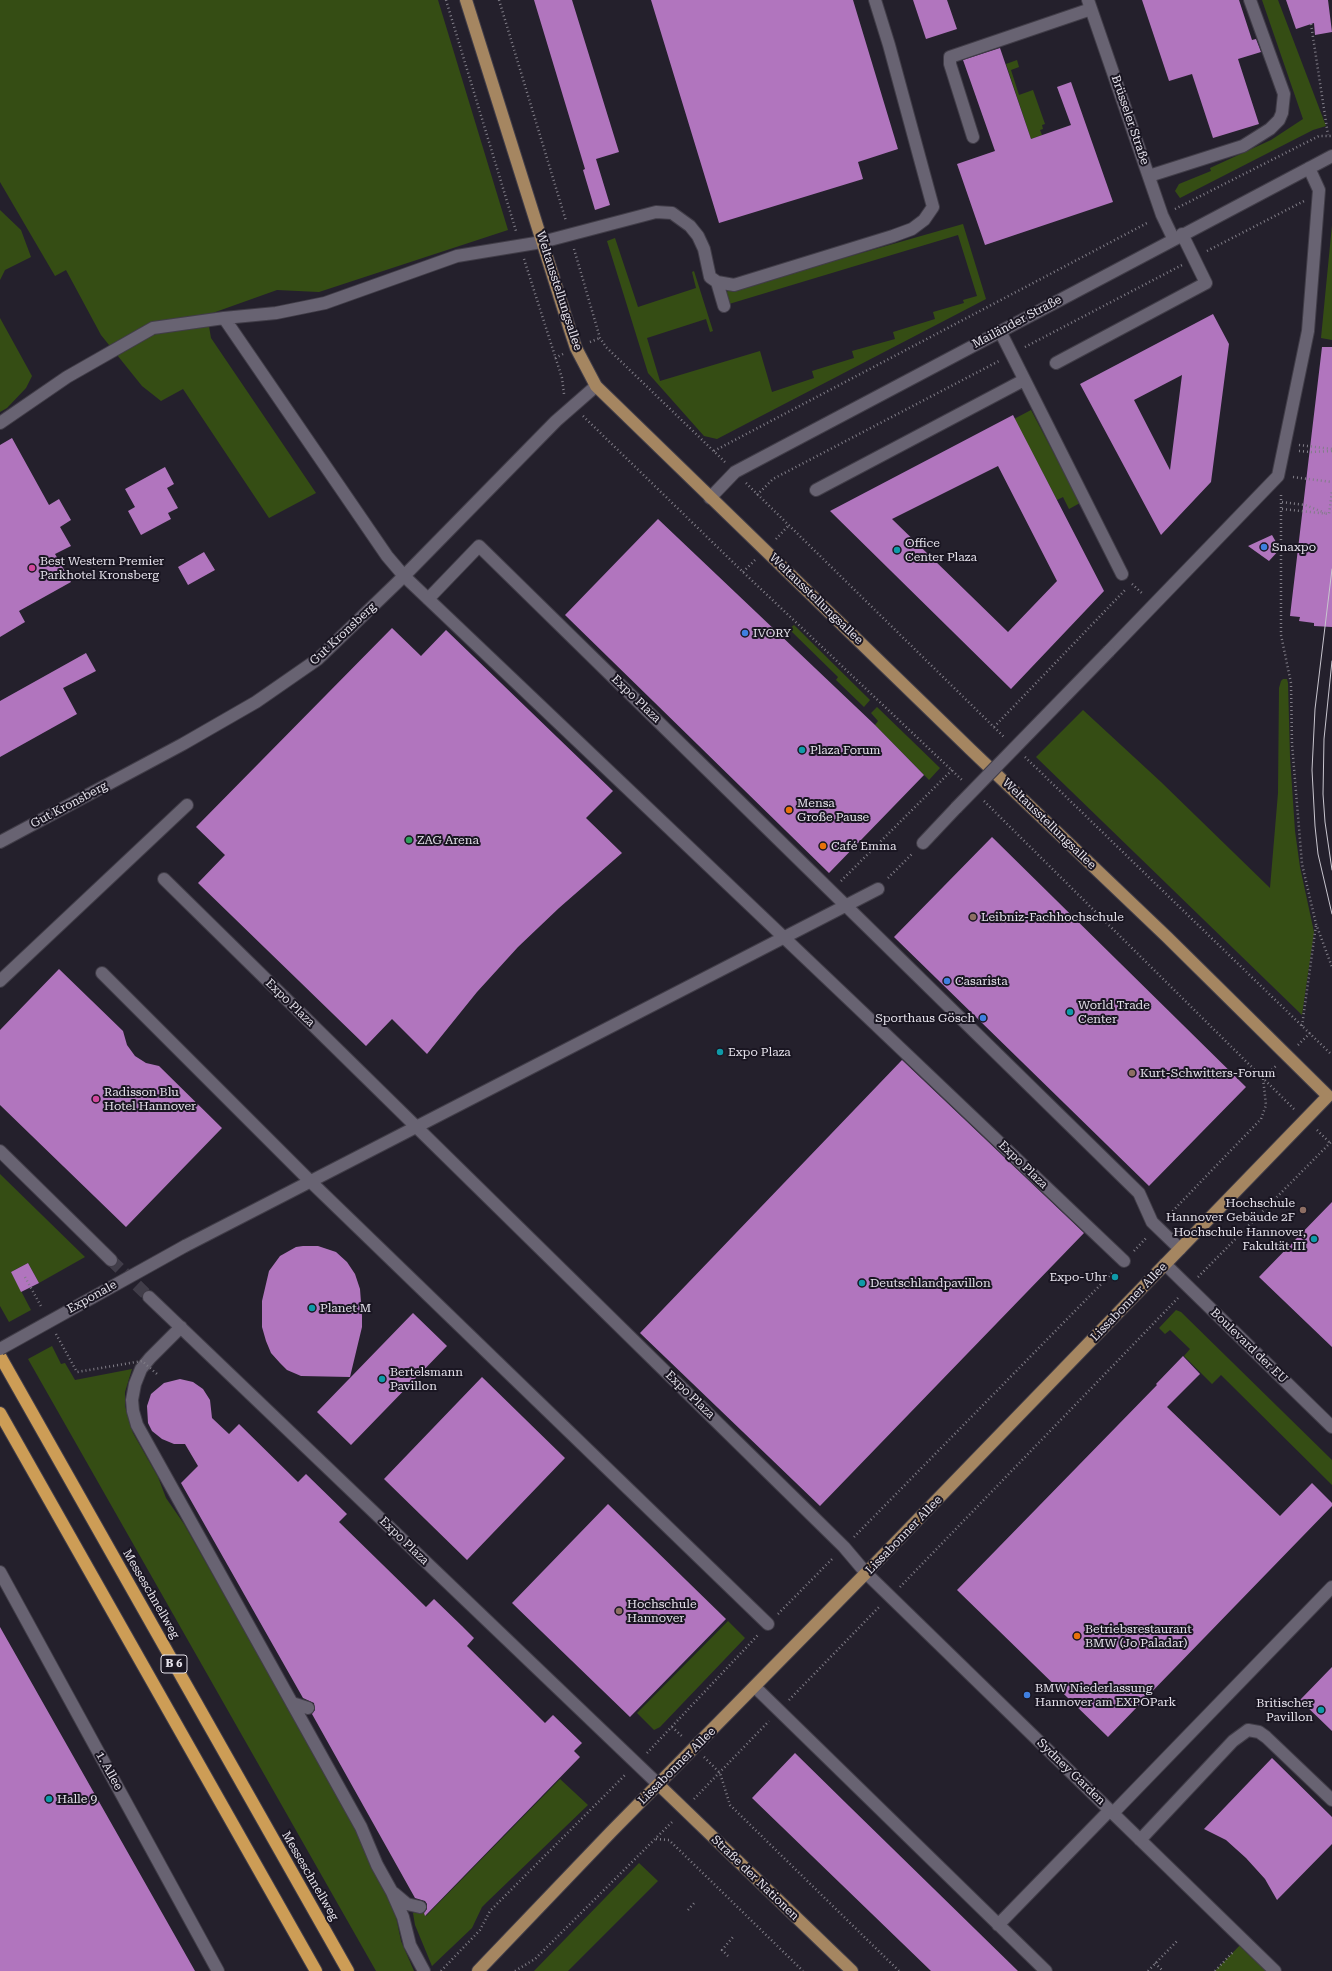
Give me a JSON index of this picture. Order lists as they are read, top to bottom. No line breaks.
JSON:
{"streets":{"highway":["Messeschnellweg","B 6"],"main road":["Weltausstellungsallee","Lissabonner Allee","Straße der Nationen"],"street":["Brüsseler Straße","Mailänder Straße","Gut Kronsberg","Expo Plaza","Exponale","Boulevard der EU","1. Allee","Sydney Garden"]},"crossings":[["Brüsseler Straße","Mailänder Straße"],["Weltausstellungsallee","Mailänder Straße"],["Weltausstellungsallee","Gut Kronsberg"],["Weltausstellungsallee","Lissabonner Allee"],["Gut Kronsberg","Expo Plaza"],["Expo Plaza","Lissabonner Allee"],["Expo Plaza","Sydney Garden"],["Expo Plaza","Straße der Nationen"],["Lissabonner Allee","Boulevard der EU"],["Lissabonner Allee","Sydney Garden"],["Lissabonner Allee","Straße der Nationen"]],"places":["Snaxpo","Office Center Plaza","Best Western Premier Parkhotel Kronsberg","IVORY","Plaza Forum","Mensa Große Pause","ZAG Arena","Café Emma","Leibniz-Fachhochschule","Casarista","World Trade Center","Sporthaus Gösch","Expo Plaza","Kurt-Schwitters-Forum","Radisson Blu Hotel Hannover","Hochschule Hannover Gebäude 2F","Hochschule Hannover, Fakultät III","Expo-Uhr","Deutschlandpavillon","Planet M","Bertelsmann Pavillon","Hochschule Hannover","Betriebsrestaurant BMW (Jo Paladar)","BMW Niederlassung Hannover am EXPOPark","Britischer Pavillon","Halle 9"]}
